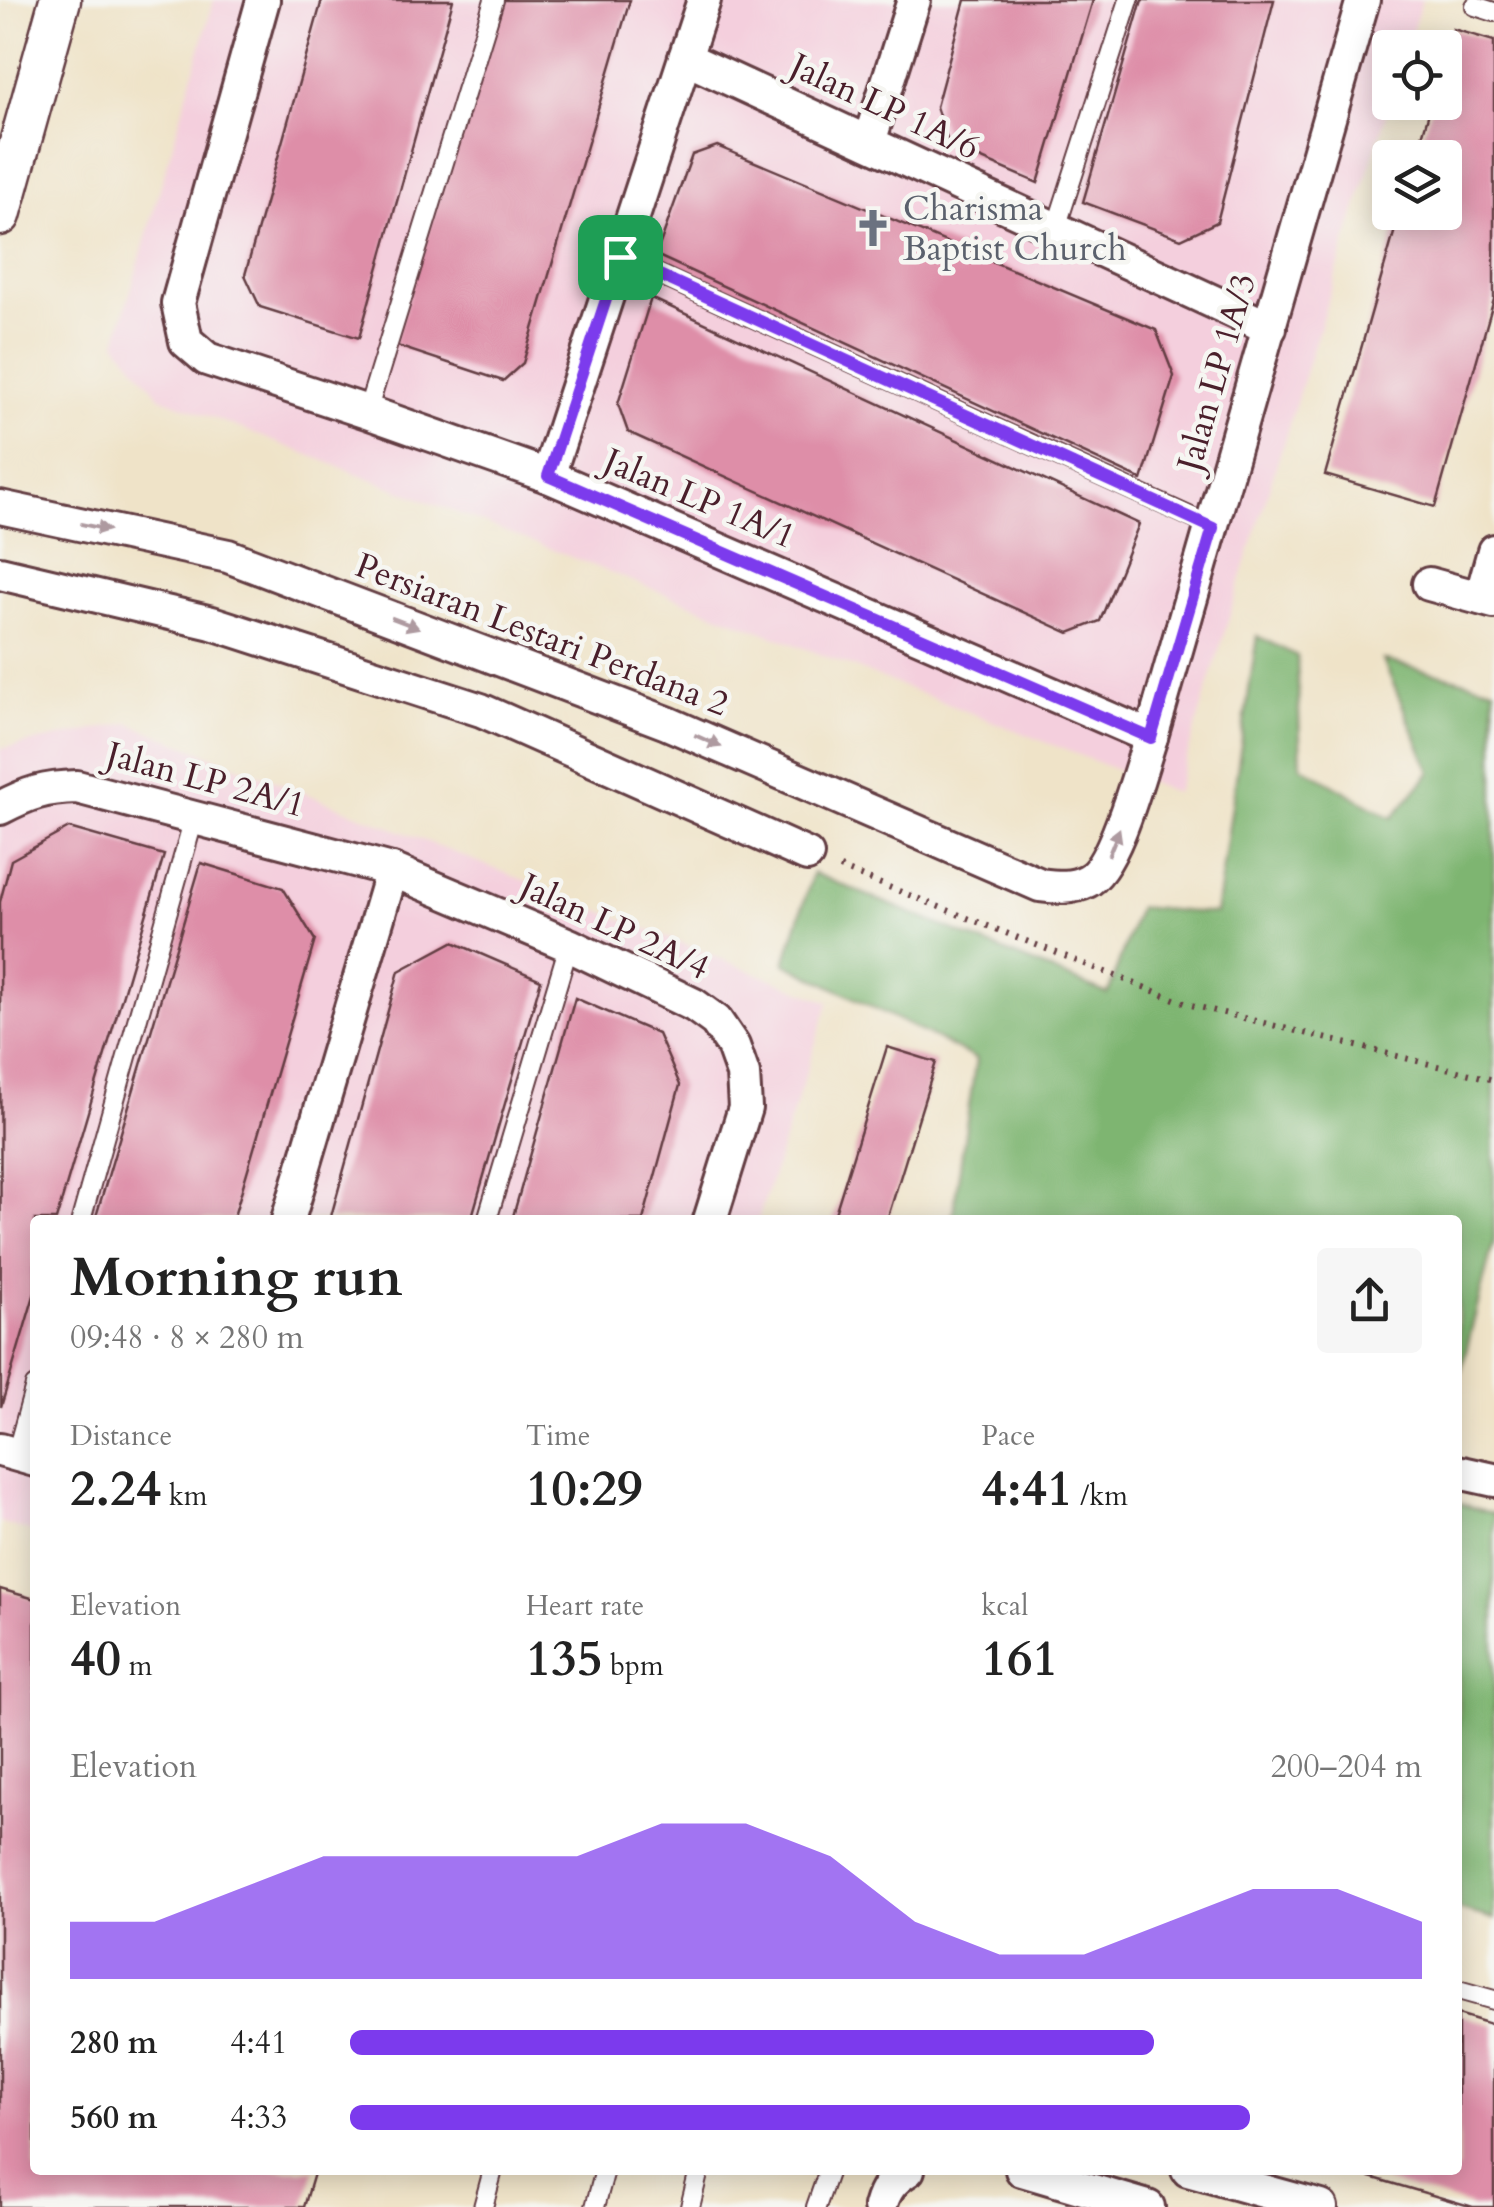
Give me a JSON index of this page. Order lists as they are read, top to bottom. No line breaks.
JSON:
{"streets":{"street":["Jalan LP 1A/6","Jalan LP 1A/3","Jalan LP 1A/1","Persiaran Lestari Perdana 2","Jalan LP 2A/1","Jalan LP 2A/4"]},"crossings":[["Jalan LP 1A/6","Jalan LP 1A/3"],["Jalan LP 1A/3","Jalan LP 1A/1"],["Jalan LP 1A/3","Persiaran Lestari Perdana 2"],["Jalan LP 2A/1","Jalan LP 2A/4"]],"places":{"church":["Charisma Baptist Church"]},"page":{"heading":["Morning run","09:48 · 8 × 280 m"],"stats":[["Distance","2.24 km"],["Time","10:29"],["Pace","4:41 /km"],["Elevation","40 m"],["Heart rate","135 bpm"],["kcal","161"]],"chart":["Elevation","200–204 m"],"list":[{"name":"280 m","note":"4:41"},{"name":"560 m","note":"4:33"}]}}
